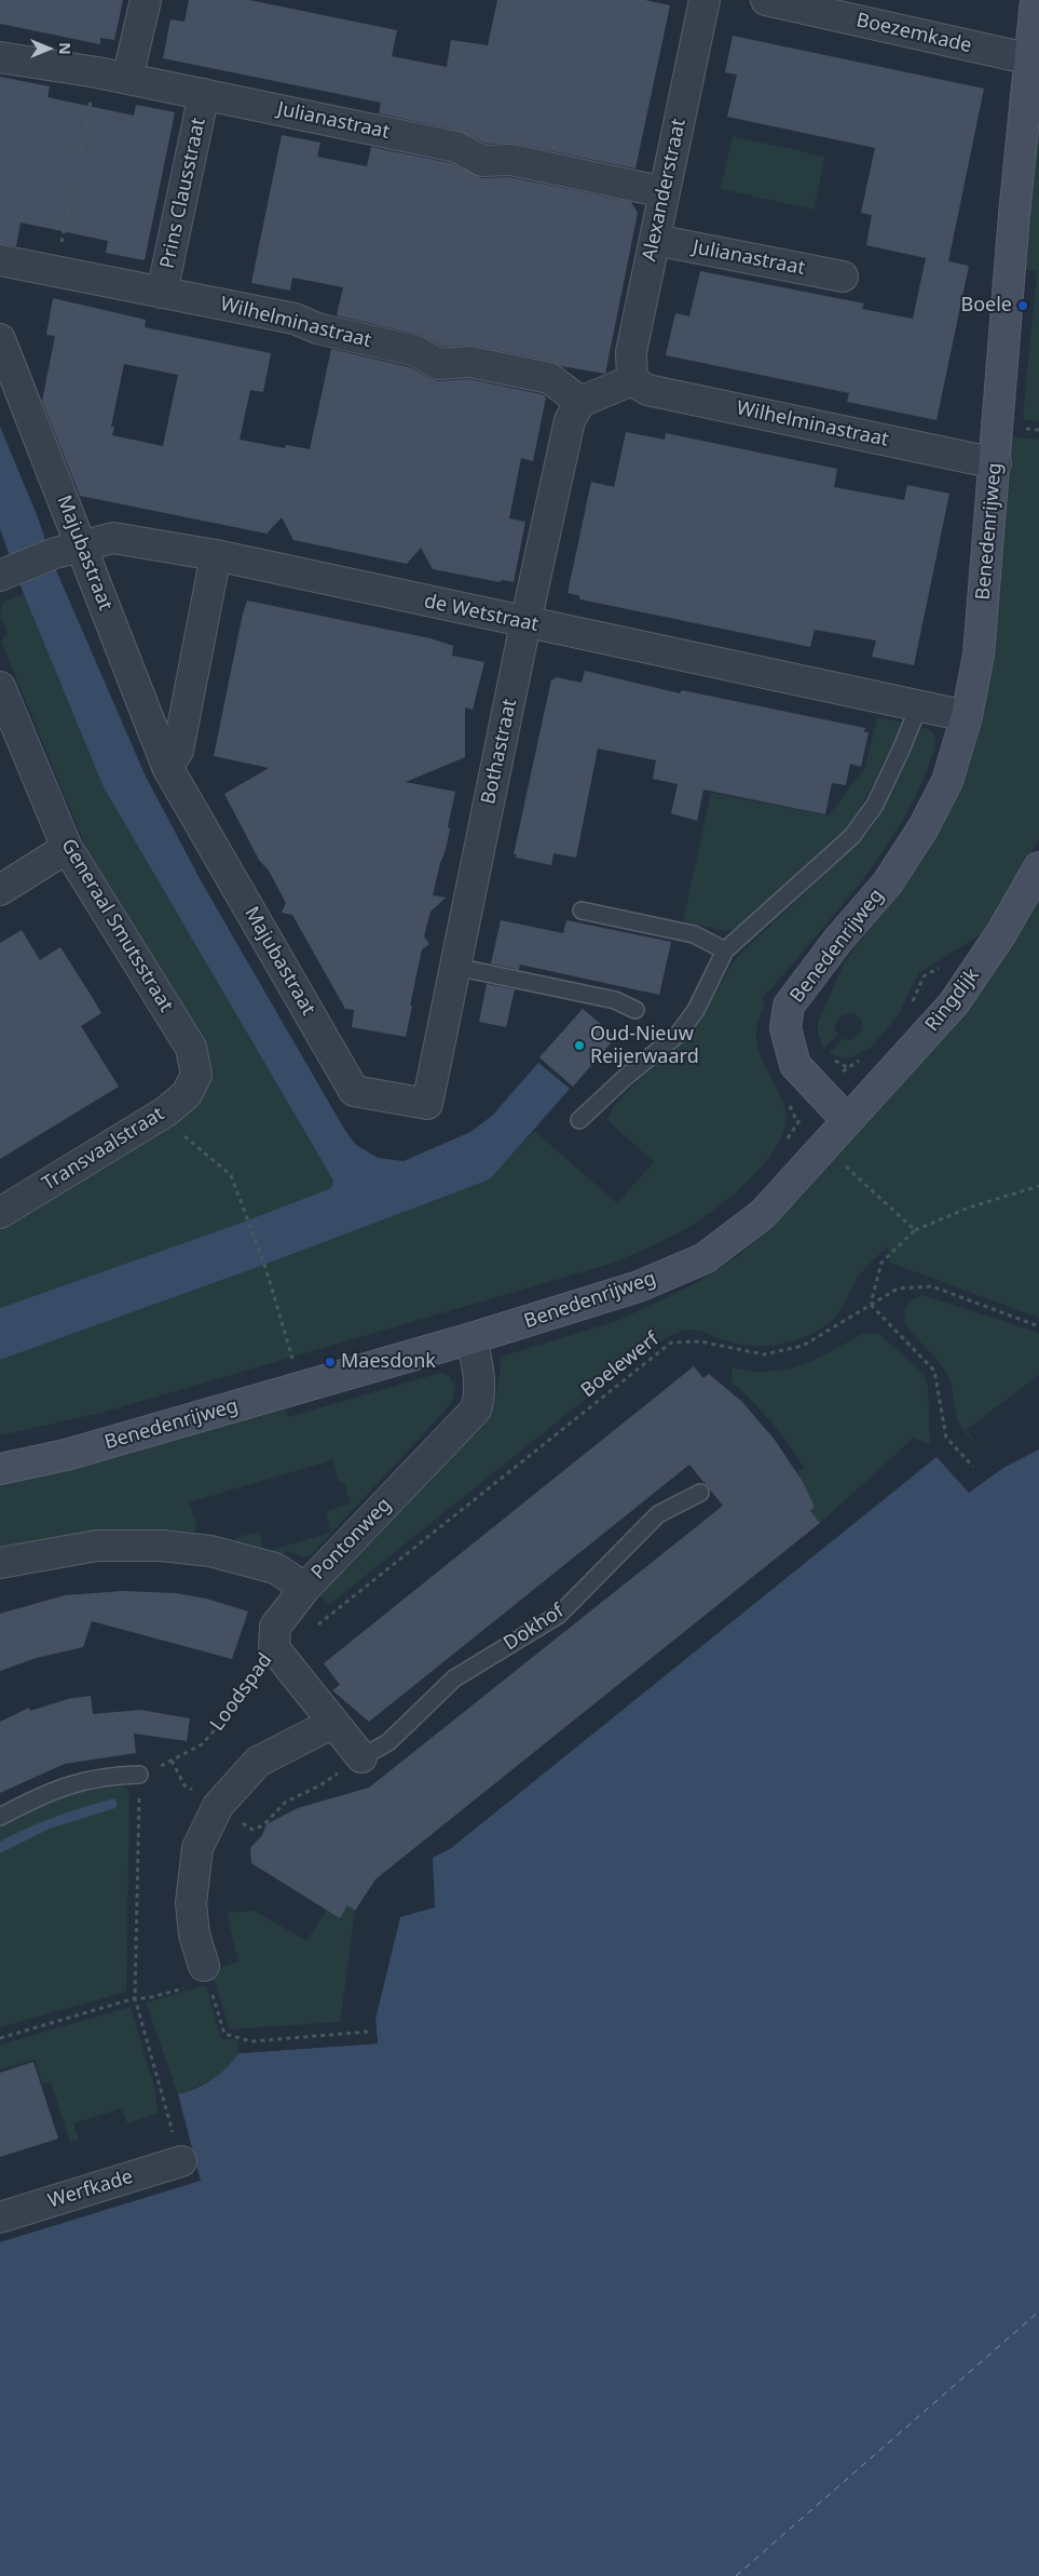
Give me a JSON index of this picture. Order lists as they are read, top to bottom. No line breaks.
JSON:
{"streets":{"street":["Boezemkade","Julianastraat","Alexanderstraat","Prins Clausstraat","Wilhelminastraat","Benedenrijweg","Majubastraat","de Wetstraat","Bothastraat","Generaal Smutsstraat","Ringdijk","Transvaalstraat","Pontonweg","Werfkade"],"lane":["Dokhof"],"path":["Boelewerf","Loodspad"]},"crossings":[["Boezemkade","Benedenrijweg"],["Julianastraat","Alexanderstraat"],["Julianastraat","Prins Clausstraat"],["Alexanderstraat","Wilhelminastraat"],["Prins Clausstraat","Wilhelminastraat"],["Wilhelminastraat","Benedenrijweg"],["Wilhelminastraat","Bothastraat"],["Benedenrijweg","de Wetstraat"],["Benedenrijweg","Ringdijk"],["Benedenrijweg","Pontonweg"],["Majubastraat","de Wetstraat"],["Majubastraat","Bothastraat"],["de Wetstraat","Bothastraat"],["Generaal Smutsstraat","Transvaalstraat"]],"places":["Boele","Oud-Nieuw Reijerwaard","Maesdonk"],"north":"right"}
